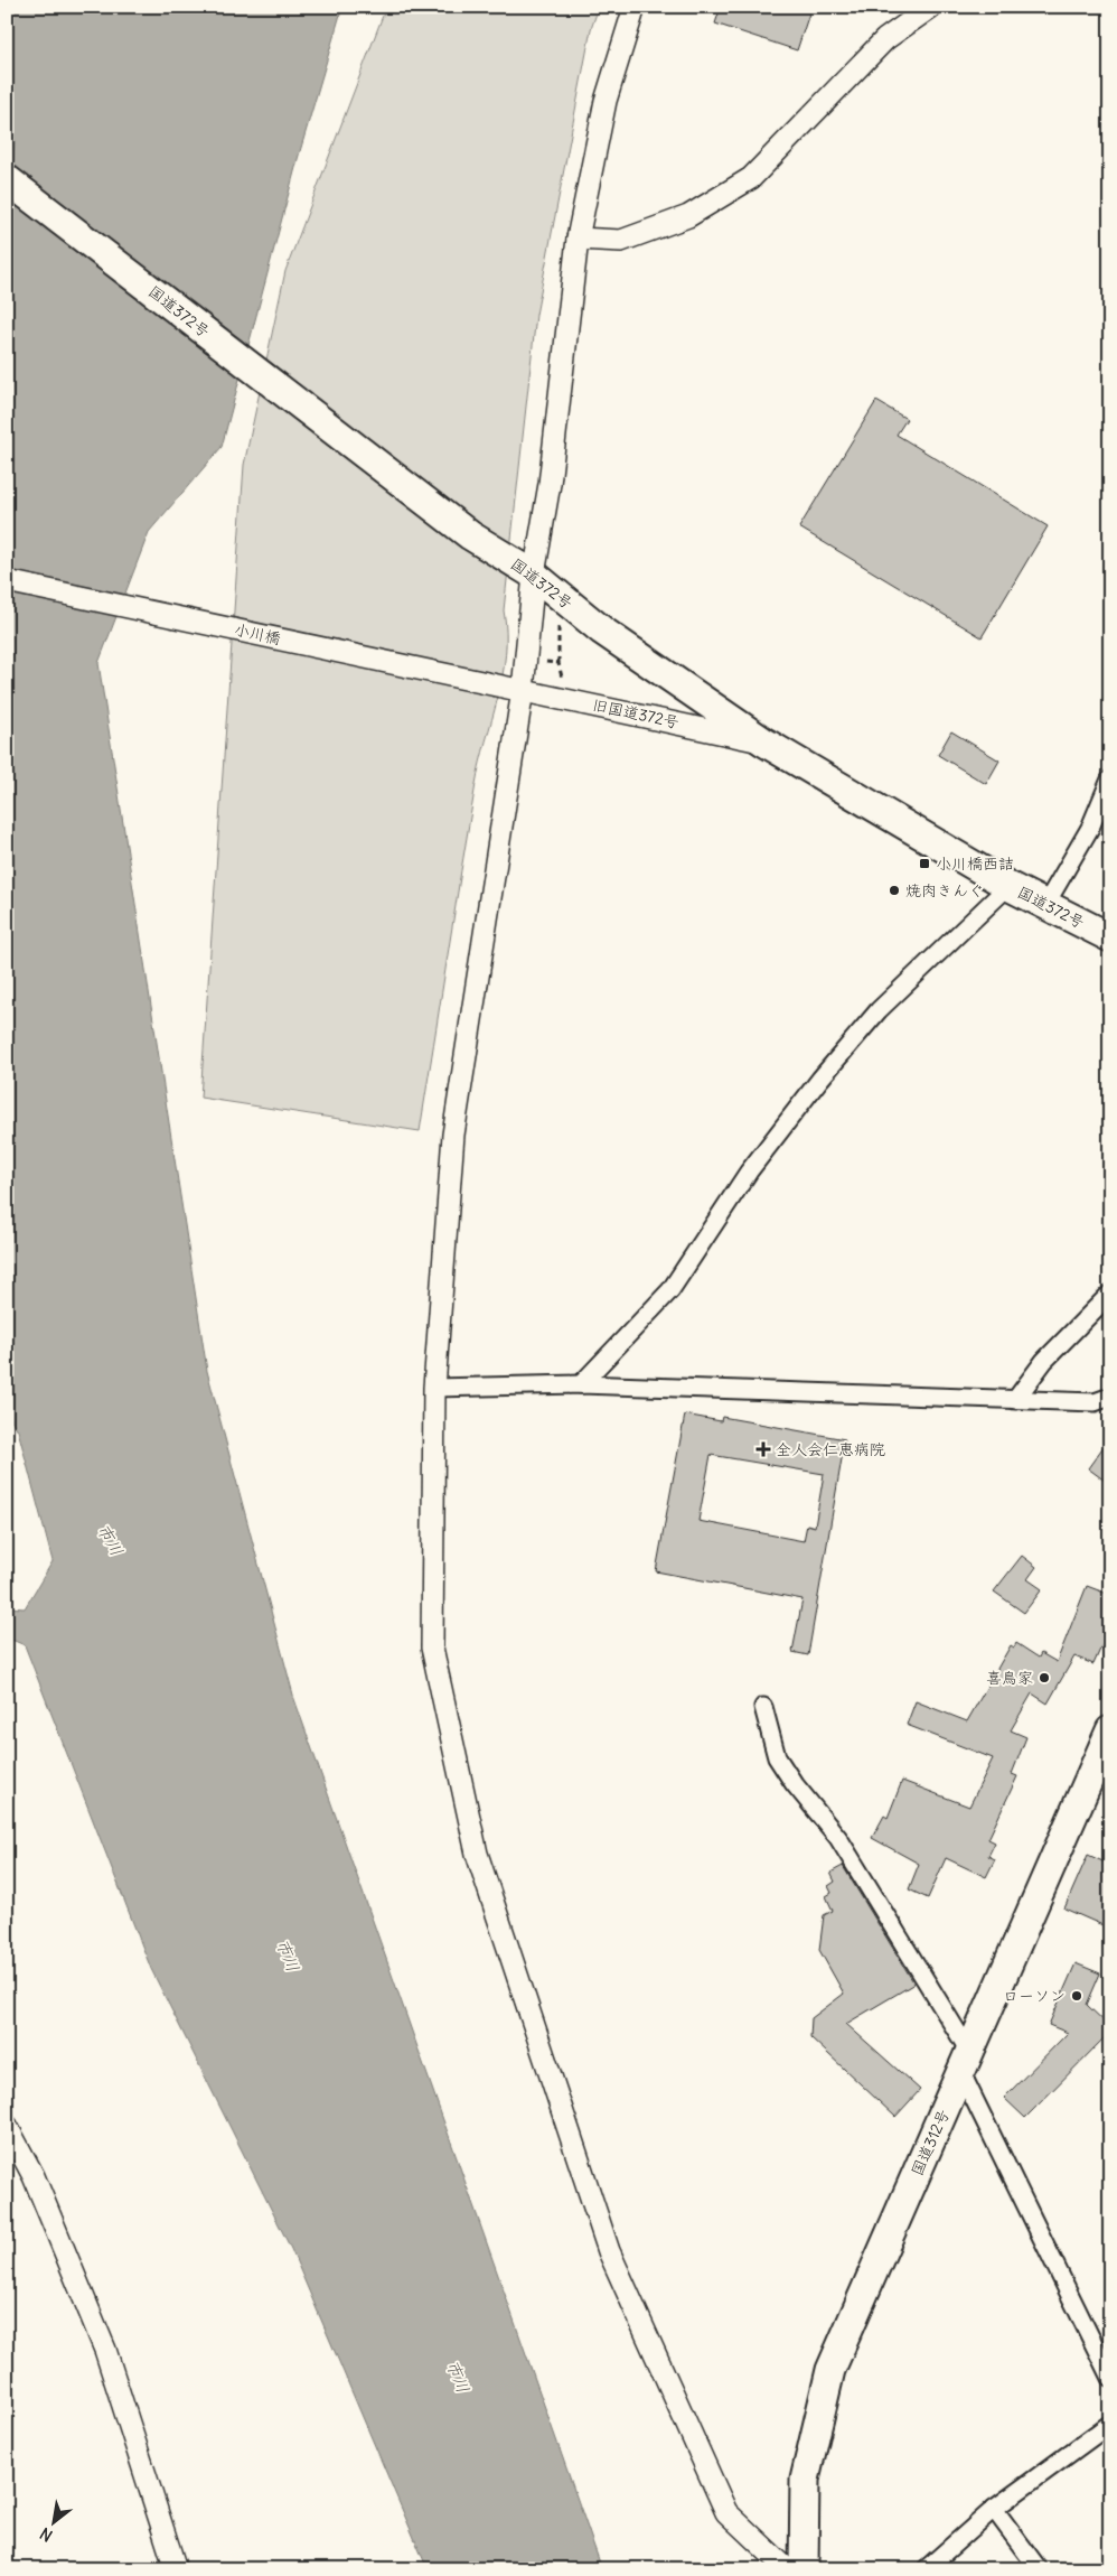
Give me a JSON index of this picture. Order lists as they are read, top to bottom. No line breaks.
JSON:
{"streets":{"highway":["国道372号","国道312号"],"street":["小川橋","旧国道372号"]},"crossings":[["国道372号","旧国道372号"],["小川橋","旧国道372号"]],"water":["市川"],"places":{"transit":["小川橋西詰"],"other":["焼肉きんぐ","喜鳥家","ローソン"],"health":["全人会仁恵病院"]},"north":"bottom left"}
